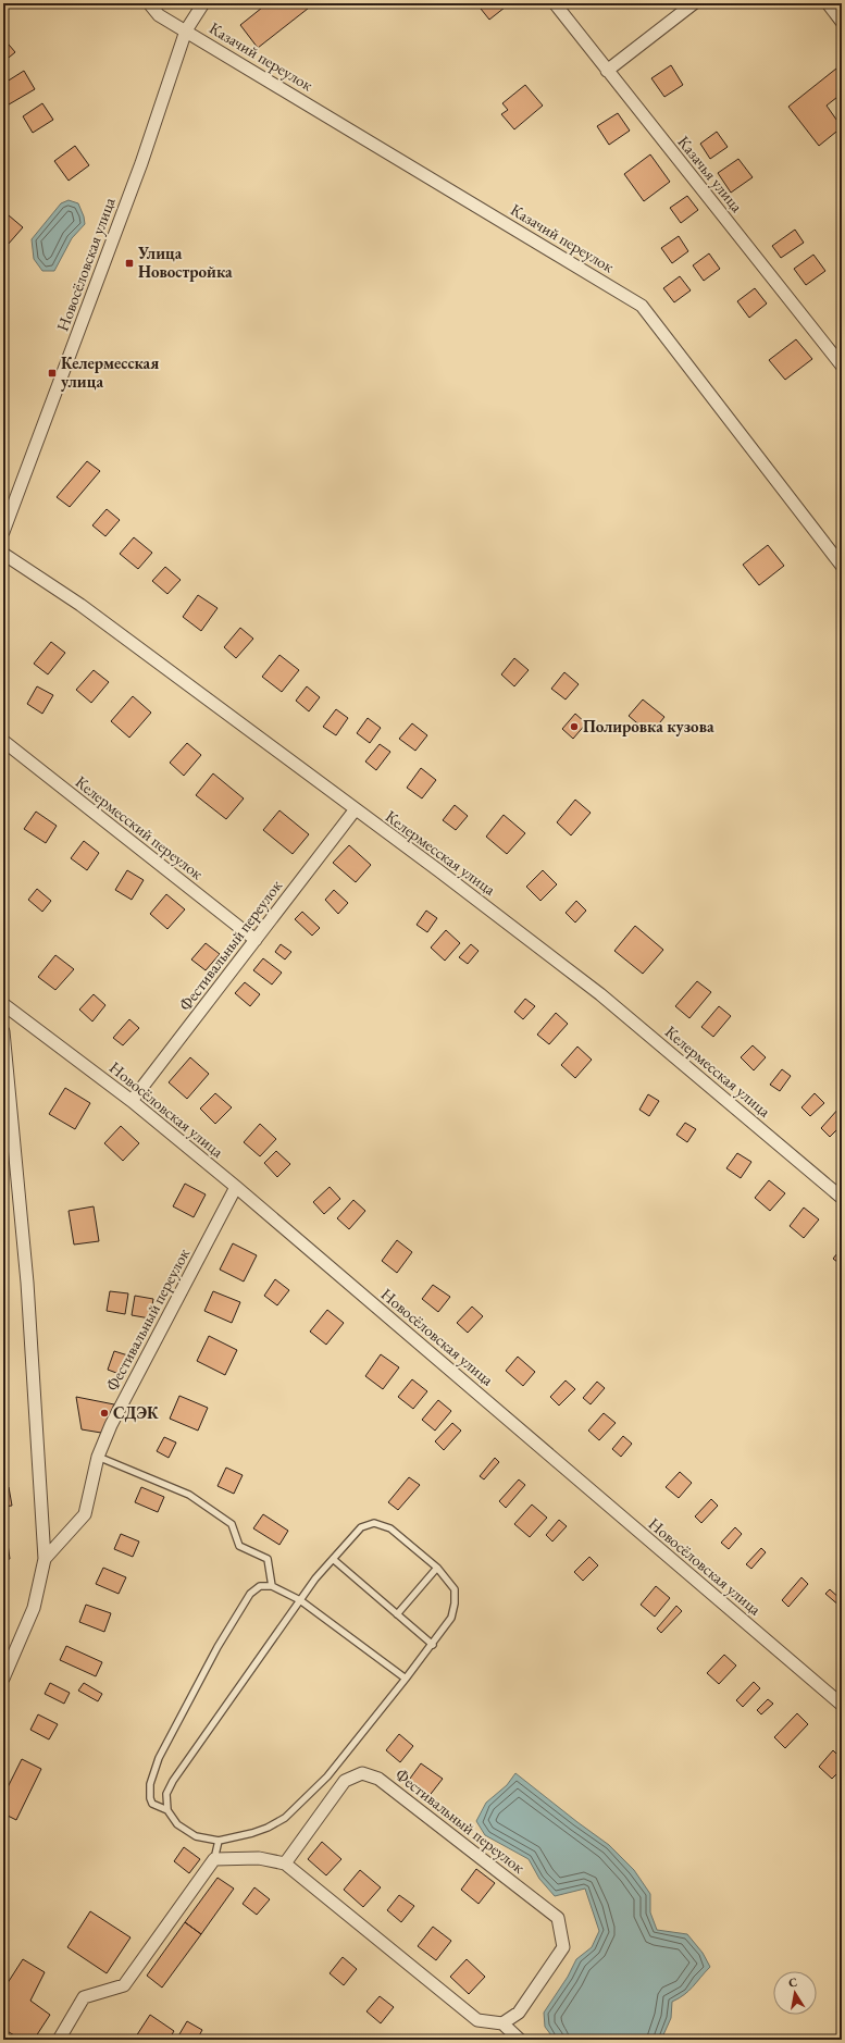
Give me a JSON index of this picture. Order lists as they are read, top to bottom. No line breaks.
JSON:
{"streets":{"street":["Казачий переулок","Казачья улица","Новосёловская улица","Келермесский переулок","Келермесская улица","Фестивальный переулок"]},"crossings":[["Казачий переулок","Новосёловская улица"],["Новосёловская улица","Фестивальный переулок"],["Келермесский переулок","Фестивальный переулок"],["Келермесская улица","Фестивальный переулок"]],"places":{"transit":["Улица Новостройка","Келермесская улица"],"other":["Полировка кузова","СДЭК"]},"north":"top"}
